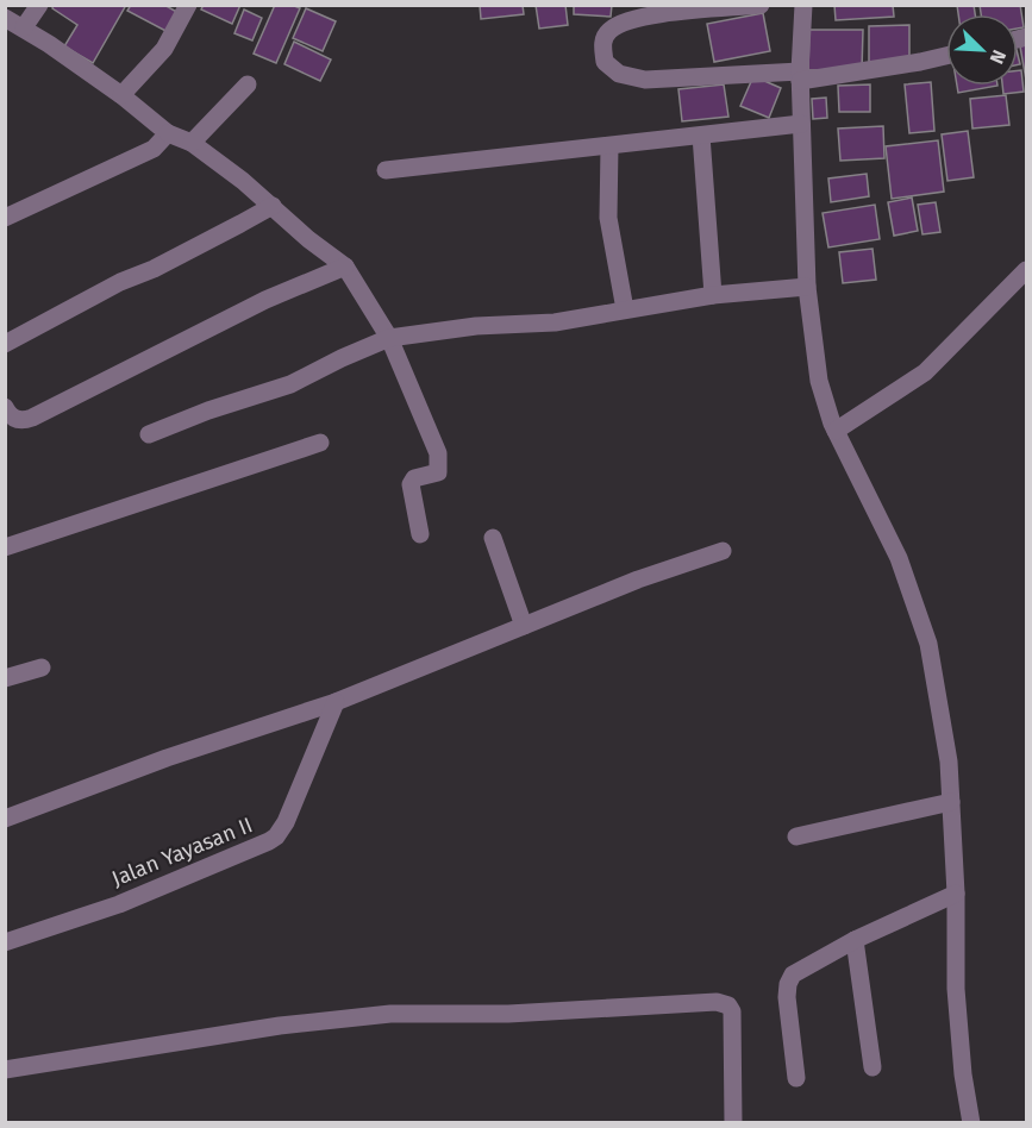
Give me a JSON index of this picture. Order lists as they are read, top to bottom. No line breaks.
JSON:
{"streets":{"street":["Jalan Yayasan II"]},"north":"bottom right"}
